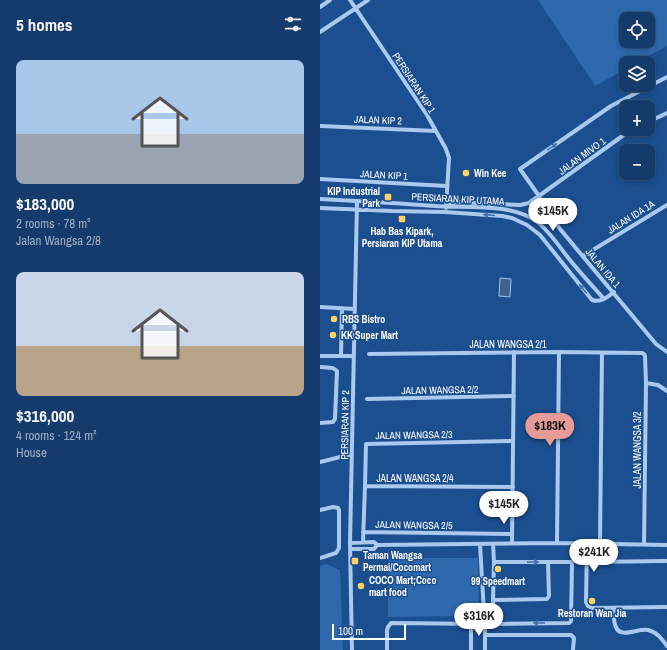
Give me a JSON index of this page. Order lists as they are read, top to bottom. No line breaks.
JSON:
{"streets":{"street":["PERSIARAN KIP 1","JALAN KIP 2","JALAN MIVO 1","JALAN KIP 1","PERSIARAN KIP UTAMA","JALAN IDA 1A","JALAN IDA 1","JALAN WANGSA 2/1","JALAN WANGSA 2/2","PERSIARAN KIP 2","JALAN WANGSA 2/3","JALAN WANGSA 3/2","JALAN WANGSA 2/4","JALAN WANGSA 2/5"]},"crossings":[["PERSIARAN KIP 1","JALAN KIP 2"],["PERSIARAN KIP 1","JALAN MIVO 1"],["PERSIARAN KIP 1","JALAN KIP 1"],["PERSIARAN KIP 1","PERSIARAN KIP UTAMA"],["JALAN MIVO 1","PERSIARAN KIP UTAMA"],["JALAN MIVO 1","JALAN IDA 1"],["PERSIARAN KIP UTAMA","PERSIARAN KIP 2"],["JALAN IDA 1A","JALAN IDA 1"],["JALAN WANGSA 2/1","JALAN WANGSA 3/2"],["JALAN WANGSA 2/3","JALAN WANGSA 2/4"],["JALAN WANGSA 2/3","JALAN WANGSA 2/5"]],"one_way":["JALAN IDA 1"],"places":{"other":["Win Kee","RBS Bistro","KK Super Mart","99 Speedmart","COCO Mart;Coco mart food","Restoran Wan Jia"],"transit":["KIP Industrial Park","Hab Bas Kipark, Persiaran KIP Utama","Taman Wangsa Permai/Cocomart"]},"scale_bar":"100 m","page":{"heading":"5 homes","map_buttons":["+","−"],"list":[{"name":"$183,000","note":"2 rooms · 78 m² · Jalan Wangsa 2/8"},{"name":"$316,000","note":"4 rooms · 124 m² · House"}],"price":["$145K","$183K","$145K","$241K","$316K"],"scale":"100 m"}}
